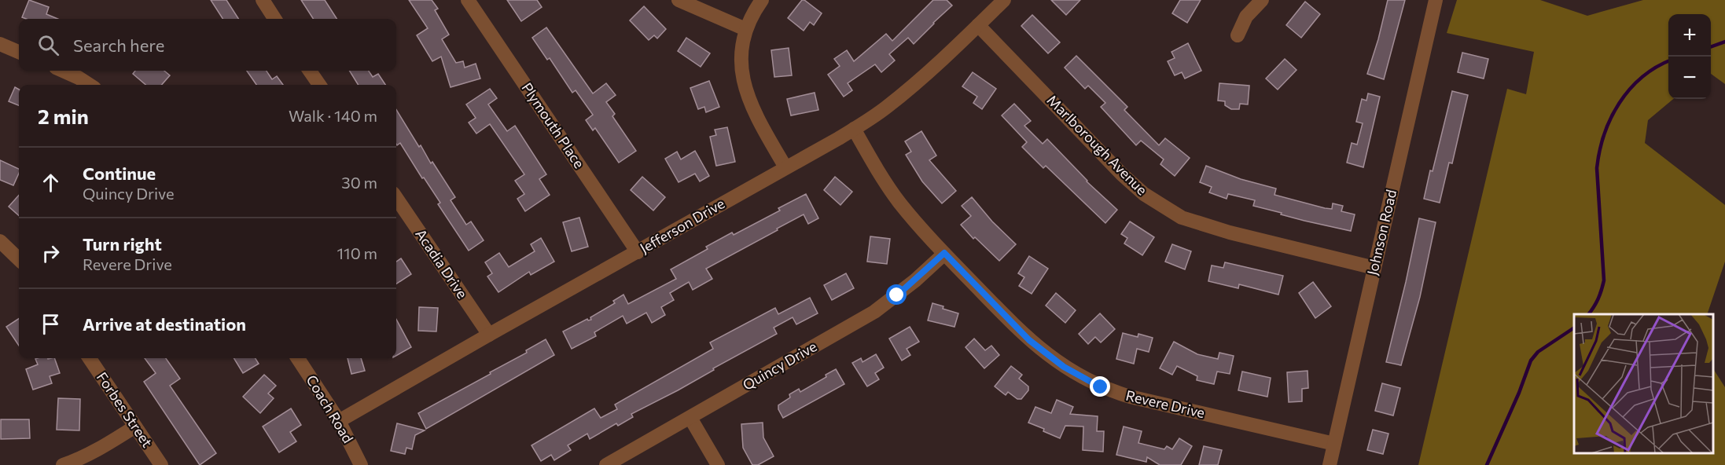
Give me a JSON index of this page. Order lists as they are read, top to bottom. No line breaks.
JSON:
{"streets":{"street":["Plymouth Place","Marlborough Avenue","Jefferson Drive","Johnson Road","Acadia Drive","Quincy Drive","Revere Drive","Coach Road","Forbes Street"]},"crossings":[["Plymouth Place","Jefferson Drive"],["Marlborough Avenue","Jefferson Drive"],["Marlborough Avenue","Johnson Road"],["Jefferson Drive","Acadia Drive"],["Jefferson Drive","Revere Drive"],["Jefferson Drive","Coach Road"],["Johnson Road","Revere Drive"],["Quincy Drive","Revere Drive"]],"page":{"map_buttons":["+","−"],"search":"Search here","heading":["2 min","Walk · 140 m"],"list":[["Continue","Quincy Drive","30 m"],["Turn right","Revere Drive","110 m"],"Arrive at destination"]}}
